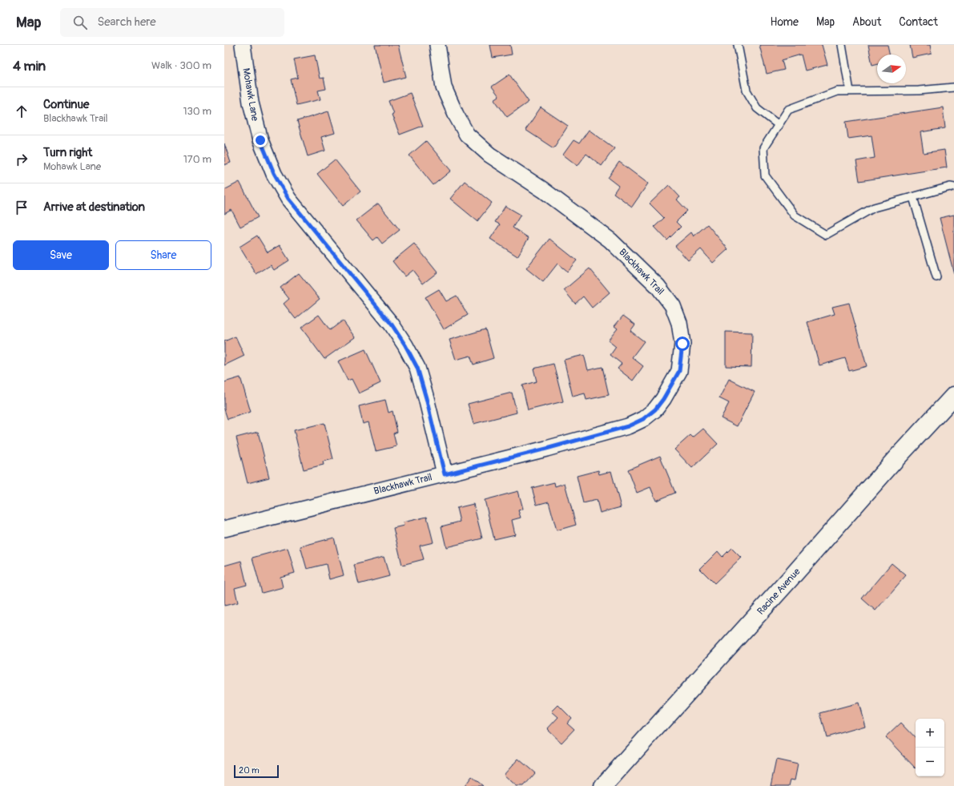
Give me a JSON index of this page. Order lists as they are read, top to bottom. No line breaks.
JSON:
{"streets":{"main road":["Racine Avenue"],"street":["Mohawk Lane","Blackhawk Trail"]},"crossings":[["Mohawk Lane","Blackhawk Trail"]],"scale_bar":"20 m","north":"right","page":{"header":"Map","search":"Search here","nav":["Home","Map","About","Contact"],"heading":["4 min","Walk · 300 m"],"list":[["Continue","Blackhawk Trail","130 m"],["Turn right","Mohawk Lane","170 m"],"Arrive at destination"],"buttons":["Save","Share"],"map_buttons":["+","−"],"scale":"20 m"}}
